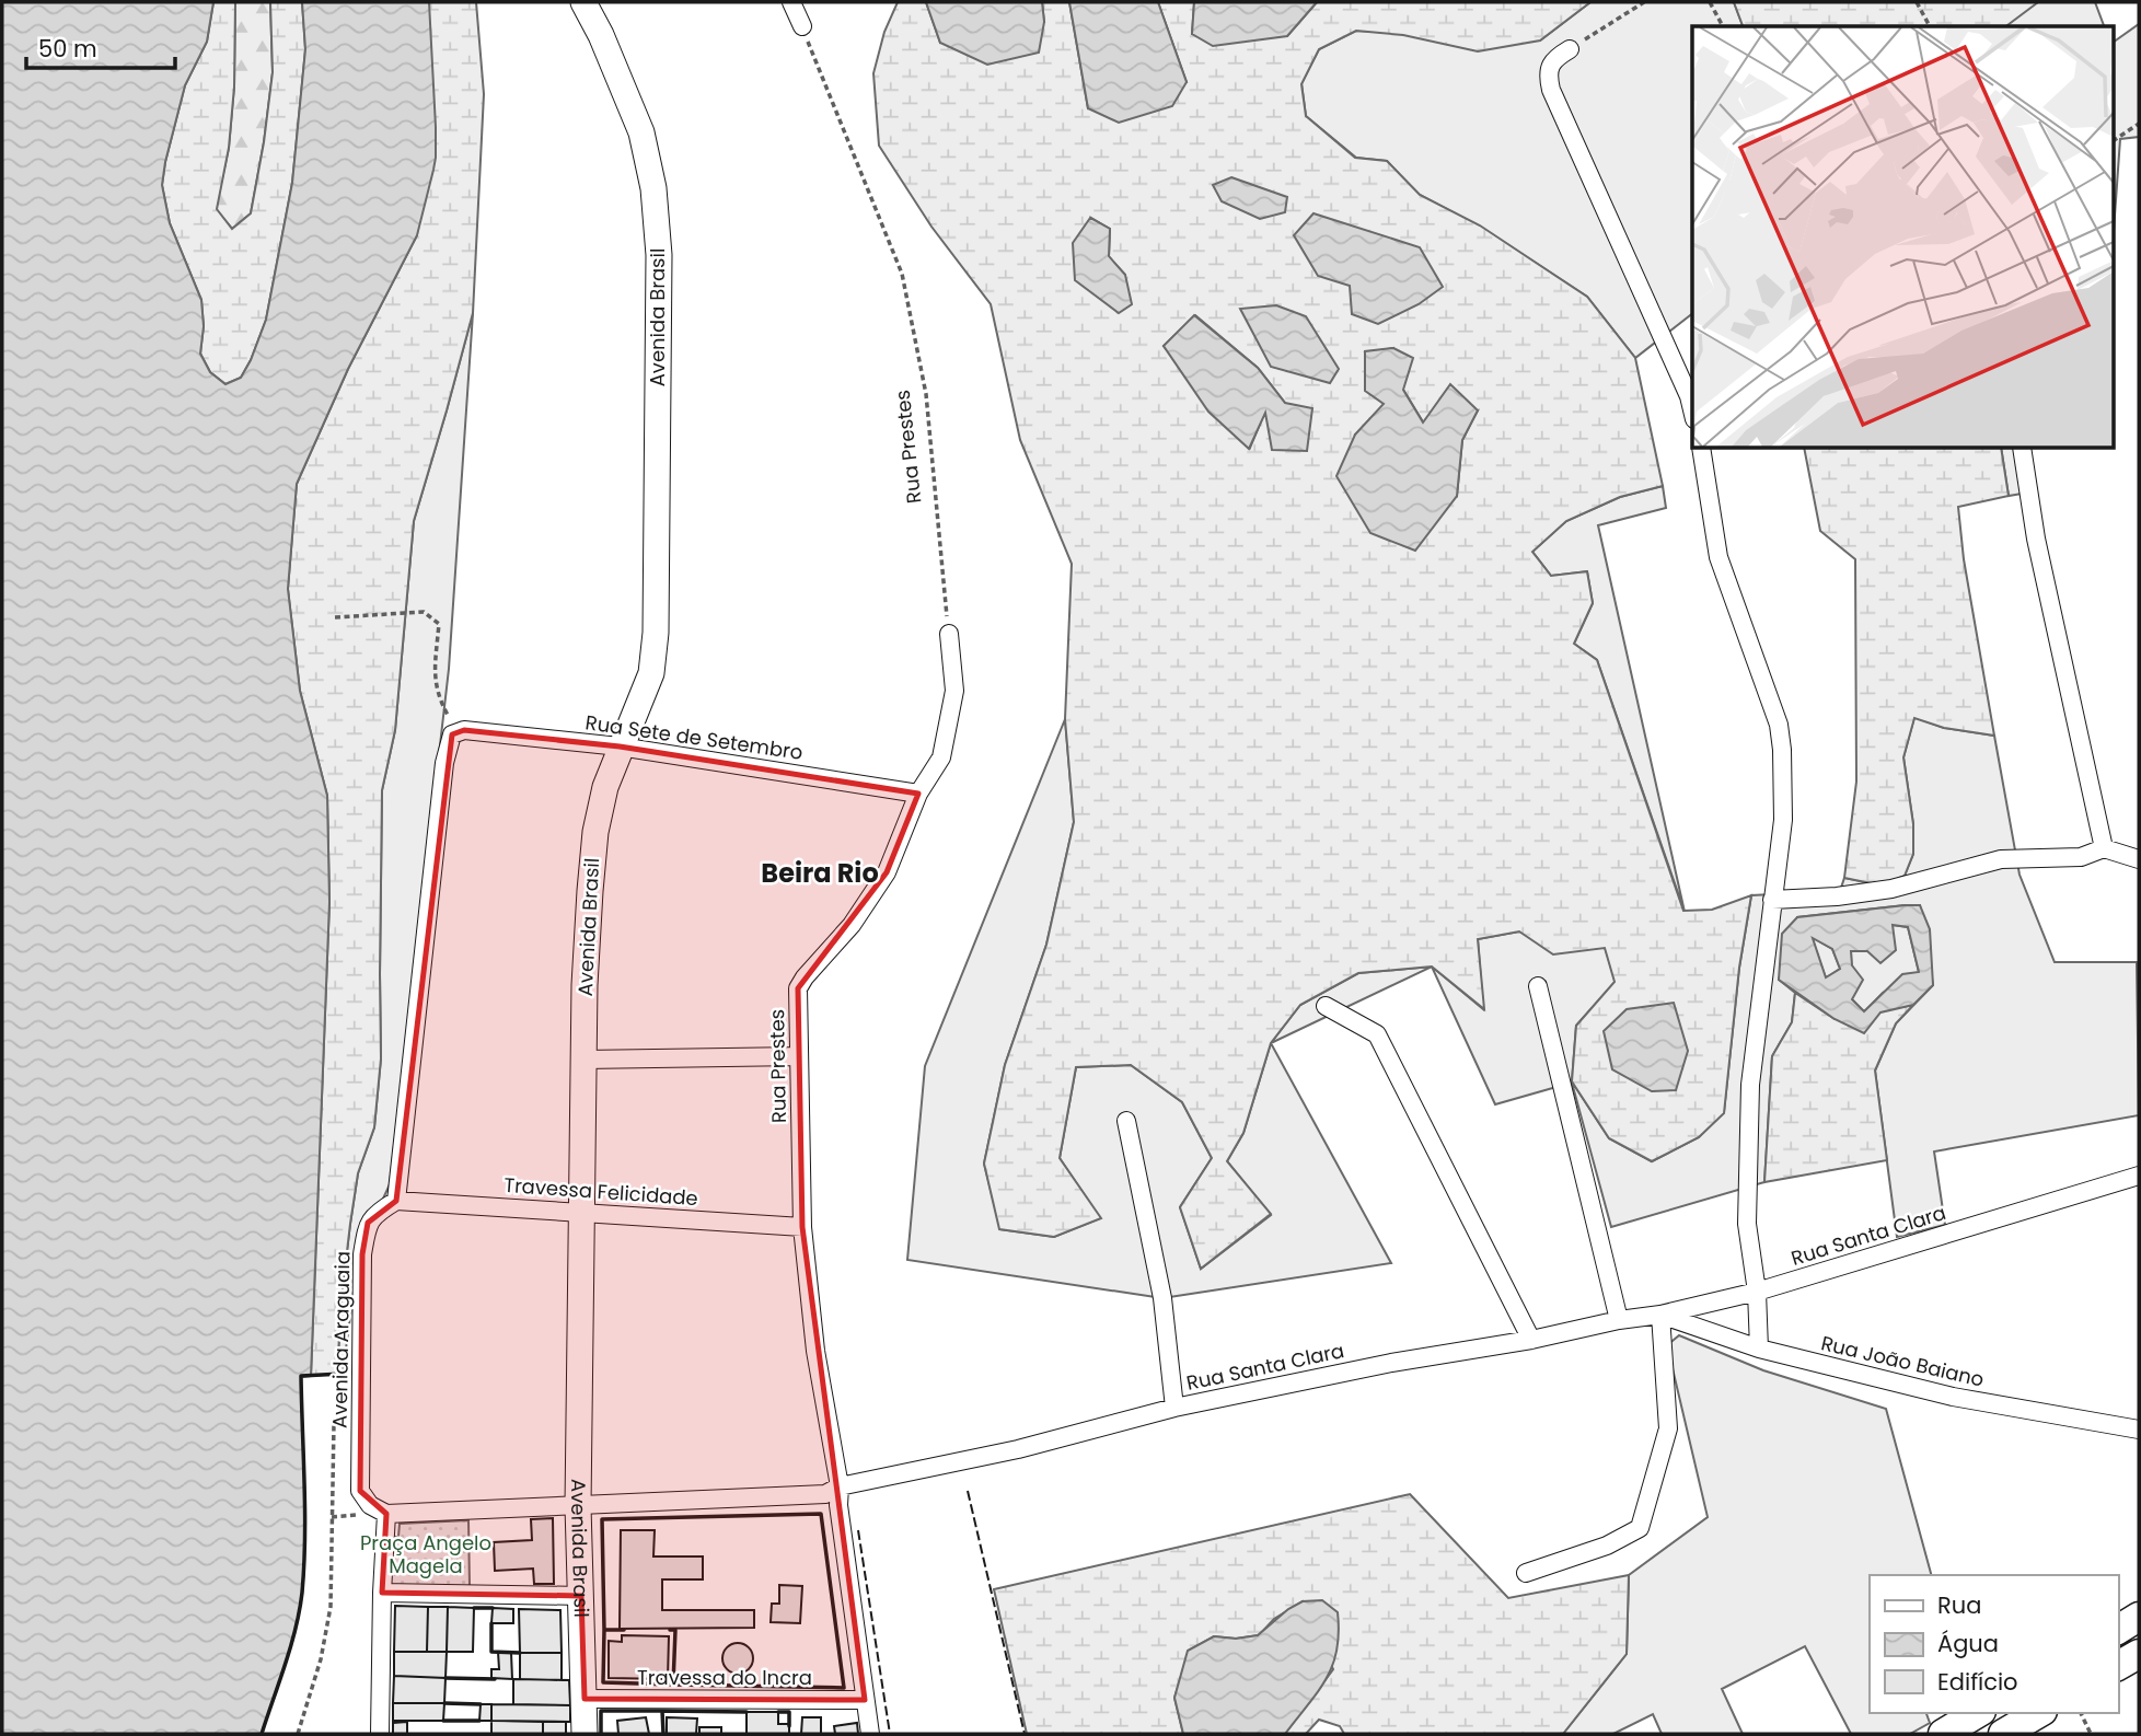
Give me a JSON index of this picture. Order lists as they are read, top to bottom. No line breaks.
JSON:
{"streets":{"street":["Avenida Brasil","Rua Prestes","Rua Sete de Setembro","Travessa Felicidade","Rua Santa Clara","Avenida Araguaia","Rua João Baiano","Travessa do Incra"]},"crossings":[["Avenida Brasil","Rua Sete de Setembro"],["Avenida Brasil","Travessa Felicidade"],["Avenida Brasil","Rua Santa Clara"],["Avenida Brasil","Travessa do Incra"],["Rua Prestes","Rua Sete de Setembro"],["Rua Prestes","Travessa Felicidade"],["Rua Prestes","Rua Santa Clara"],["Rua Prestes","Travessa do Incra"],["Travessa Felicidade","Avenida Araguaia"],["Rua Santa Clara","Avenida Araguaia"],["Rua Santa Clara","Rua João Baiano"]],"districts":["Beira Rio"],"parks":["Praça Angelo Magela"],"legend":["Rua","Água","Edifício"],"scale_bar":"50 m"}
